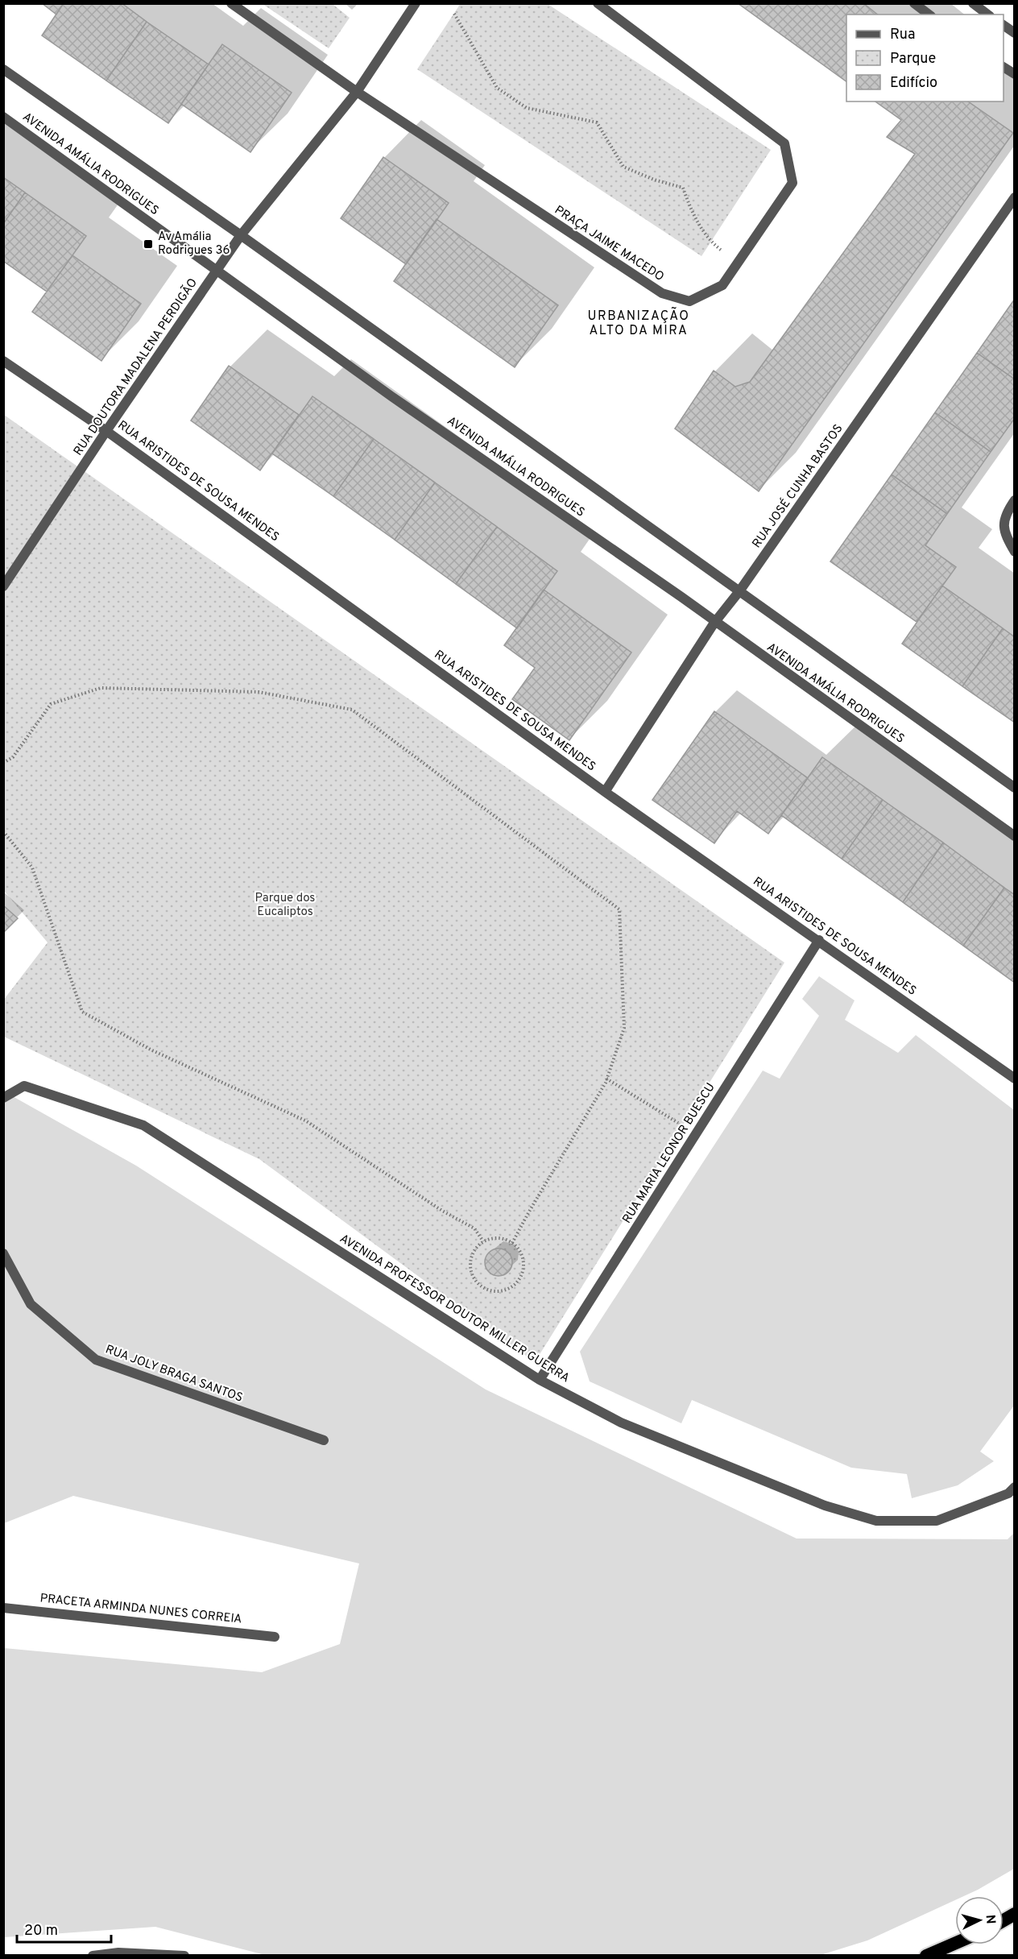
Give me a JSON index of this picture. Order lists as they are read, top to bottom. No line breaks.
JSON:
{"streets":{"street":["AVENIDA AMÁLIA RODRIGUES","PRAÇA JAIME MACEDO","RUA DOUTORA MADALENA PERDIGÃO","RUA ARISTIDES DE SOUSA MENDES","RUA JOSÉ CUNHA BASTOS","RUA MARIA LEONOR BUESCU","AVENIDA PROFESSOR DOUTOR MILLER GUERRA","RUA JOLY BRAGA SANTOS","PRACETA ARMINDA NUNES CORREIA"]},"crossings":[["AVENIDA AMÁLIA RODRIGUES","RUA DOUTORA MADALENA PERDIGÃO"],["AVENIDA AMÁLIA RODRIGUES","RUA JOSÉ CUNHA BASTOS"],["PRAÇA JAIME MACEDO","RUA DOUTORA MADALENA PERDIGÃO"],["RUA DOUTORA MADALENA PERDIGÃO","RUA ARISTIDES DE SOUSA MENDES"],["RUA ARISTIDES DE SOUSA MENDES","RUA JOSÉ CUNHA BASTOS"],["RUA ARISTIDES DE SOUSA MENDES","RUA MARIA LEONOR BUESCU"],["RUA MARIA LEONOR BUESCU","AVENIDA PROFESSOR DOUTOR MILLER GUERRA"]],"districts":["URBANIZAÇÃO ALTO DA MIRA"],"parks":["Parque dos Eucaliptos"],"places":{"transit":["Av Amália Rodrigues 36"]},"legend":["Rua","Parque","Edifício"],"scale_bar":"20 m","north":"right"}
